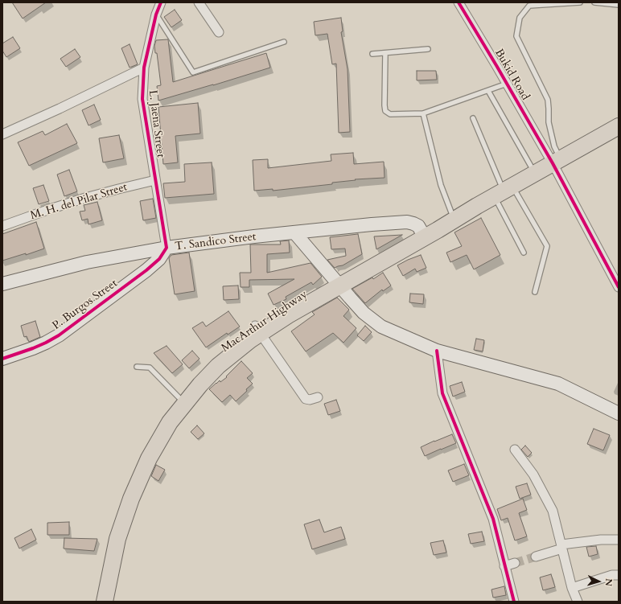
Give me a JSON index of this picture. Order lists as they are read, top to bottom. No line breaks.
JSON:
{"streets":{"highway":["MacArthur Highway"],"main road":["T. Sandico Street","P. Burgos Street"],"street":["Bukid Road","L. Jaena Street","M. H. del Pilar Street"]},"crossings":[["Bukid Road","MacArthur Highway"],["L. Jaena Street","M. H. del Pilar Street"],["L. Jaena Street","T. Sandico Street"],["L. Jaena Street","P. Burgos Street"],["T. Sandico Street","P. Burgos Street"],["T. Sandico Street","MacArthur Highway"]],"north":"right"}
